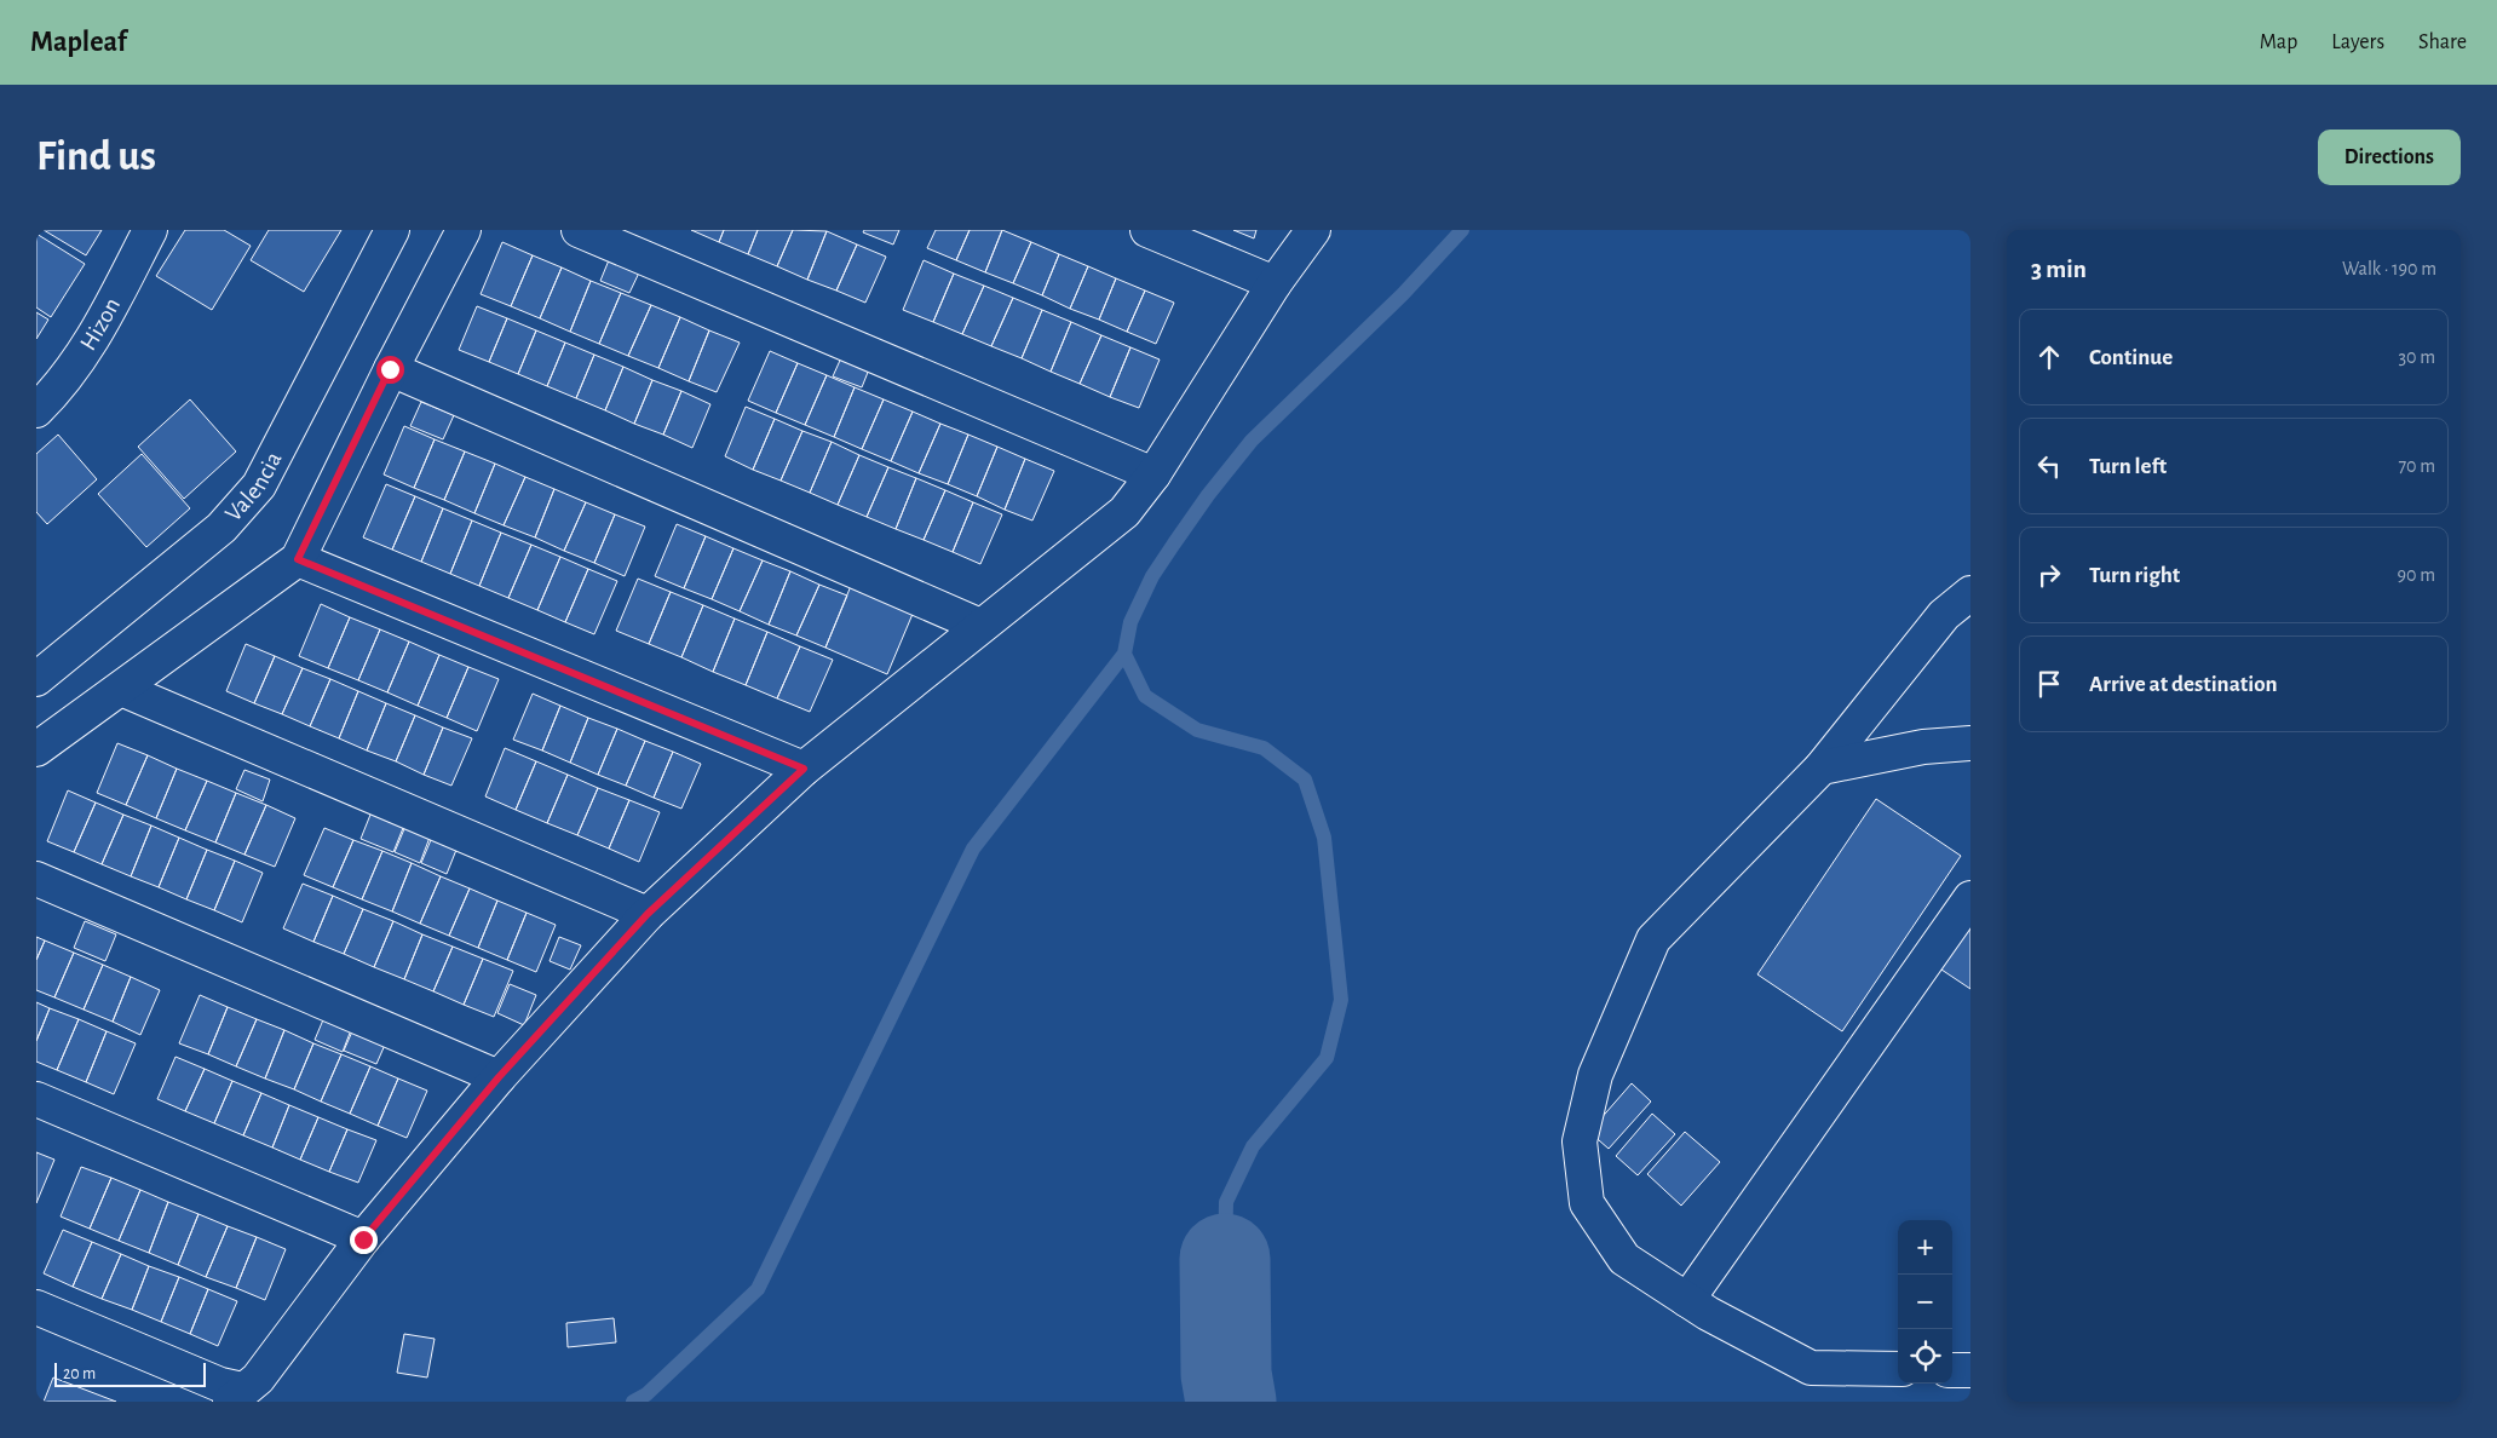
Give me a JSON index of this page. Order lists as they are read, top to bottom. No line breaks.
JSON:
{"streets":{"street":["Hizon","Valencia"]},"scale_bar":"20 m","page":{"header":"Mapleaf","nav":["Map","Layers","Share"],"buttons":"Directions","title":"Find us","heading":["3 min","Walk · 190 m"],"list":[["Continue","30 m"],["Turn left","70 m"],["Turn right","90 m"],"Arrive at destination"],"map_buttons":["+","−"],"scale":"20 m"}}
